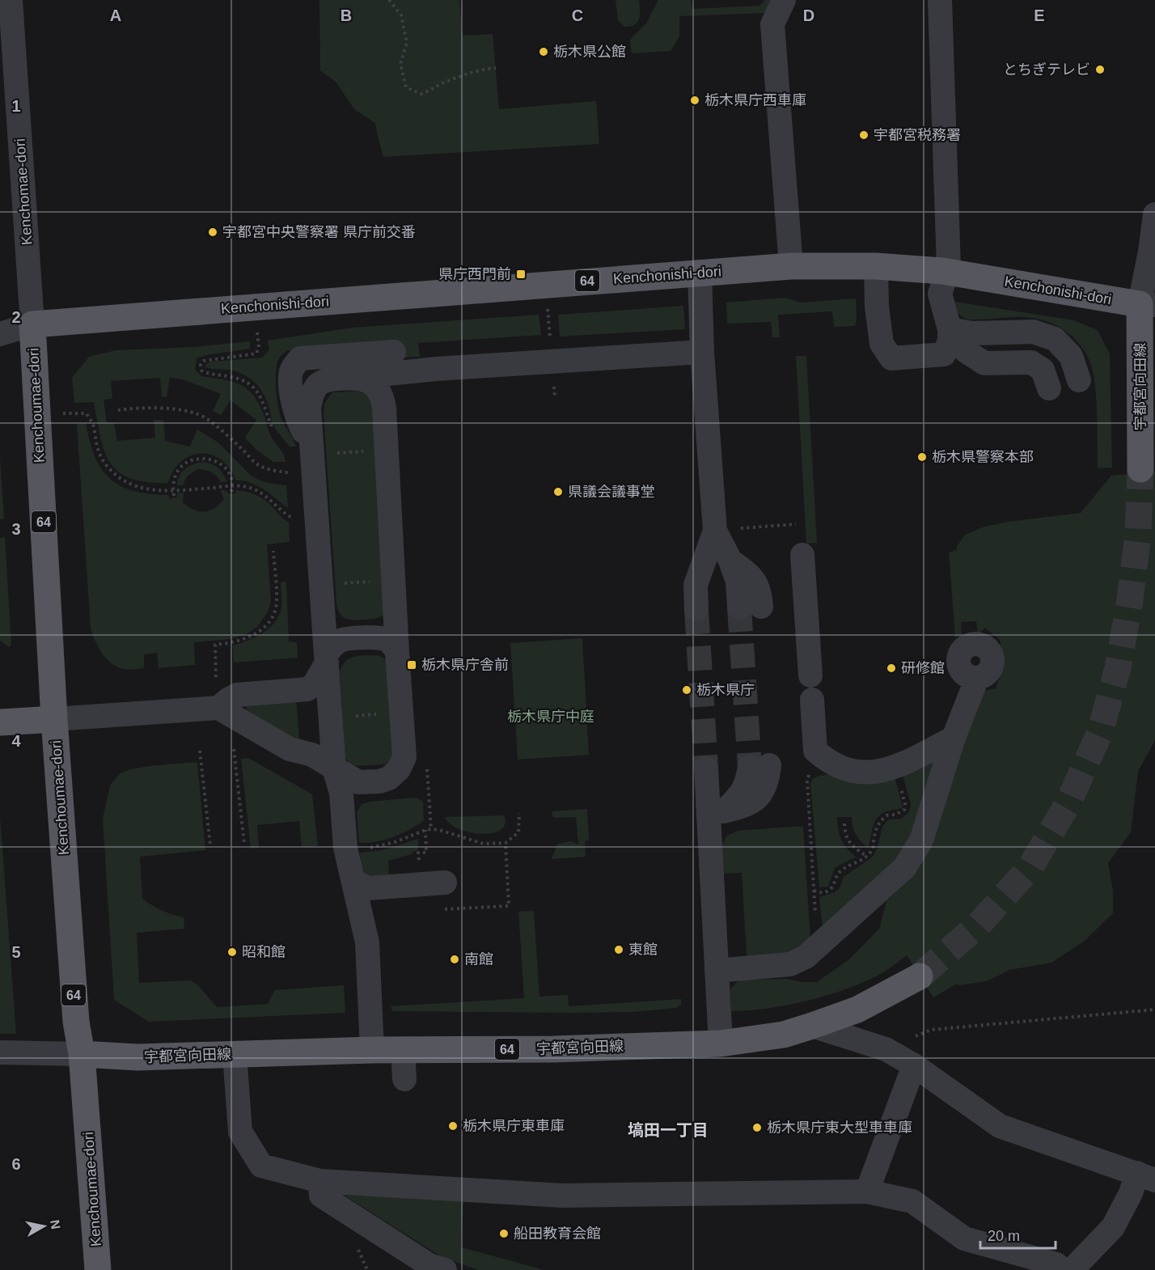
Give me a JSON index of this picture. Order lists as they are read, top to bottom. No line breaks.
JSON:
{"streets":{"main road":["Kenchonishi-dori","64","宇都宮向田線","Kenchoumae-dori"],"street":["Kenchomae-dori"]},"crossings":[["Kenchomae-dori","Kenchonishi-dori"],["Kenchomae-dori","Kenchoumae-dori"],["Kenchonishi-dori","宇都宮向田線"],["Kenchonishi-dori","Kenchoumae-dori"],["宇都宮向田線","Kenchoumae-dori"]],"districts":["塙田一丁目"],"parks":["栃木県庁中庭"],"places":{"other":["栃木県公館","とちぎテレビ","栃木県庁西車庫","宇都宮税務署","宇都宮中央警察署 県庁前交番","栃木県警察本部","県議会議事堂","研修館","栃木県庁","東館","昭和館","南館","栃木県庁東車庫","栃木県庁東大型車車庫","船田教育会館"],"transit":["県庁西門前","栃木県庁舎前"]},"scale_bar":"20 m","north":"right","grid":{"columns":["A","B","C","D","E"],"rows":["1","2","3","4","5","6"]}}
